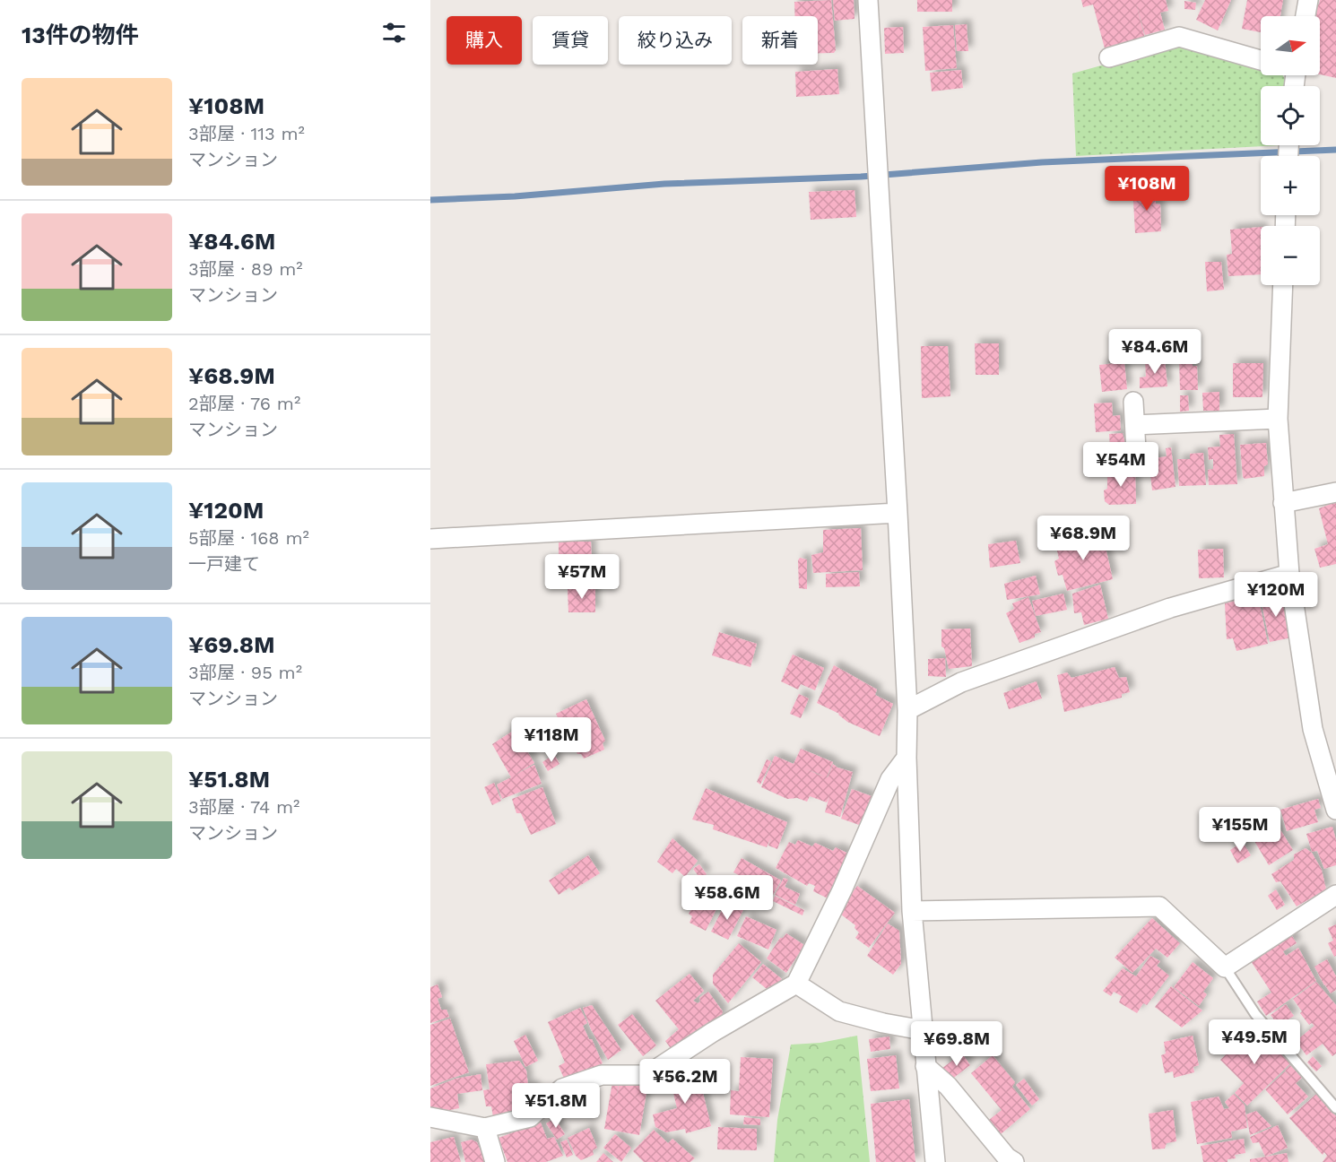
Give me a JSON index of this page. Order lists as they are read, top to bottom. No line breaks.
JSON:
{"north":"right","page":{"heading":"13件の物件","map_buttons":["+","−"],"chip":["購入","賃貸","絞り込み","新着"],"list":[{"name":"¥108M","note":"3部屋 · 113 m² · マンション"},{"name":"¥84.6M","note":"3部屋 · 89 m² · マンション"},{"name":"¥68.9M","note":"2部屋 · 76 m² · マンション"},{"name":"¥120M","note":"5部屋 · 168 m² · 一戸建て"},{"name":"¥69.8M","note":"3部屋 · 95 m² · マンション"},{"name":"¥51.8M","note":"3部屋 · 74 m² · マンション"}],"price":["¥108M","¥84.6M","¥54M","¥68.9M","¥57M","¥120M","¥118M","¥155M","¥58.6M","¥49.5M","¥69.8M","¥56.2M","¥51.8M"]}}
